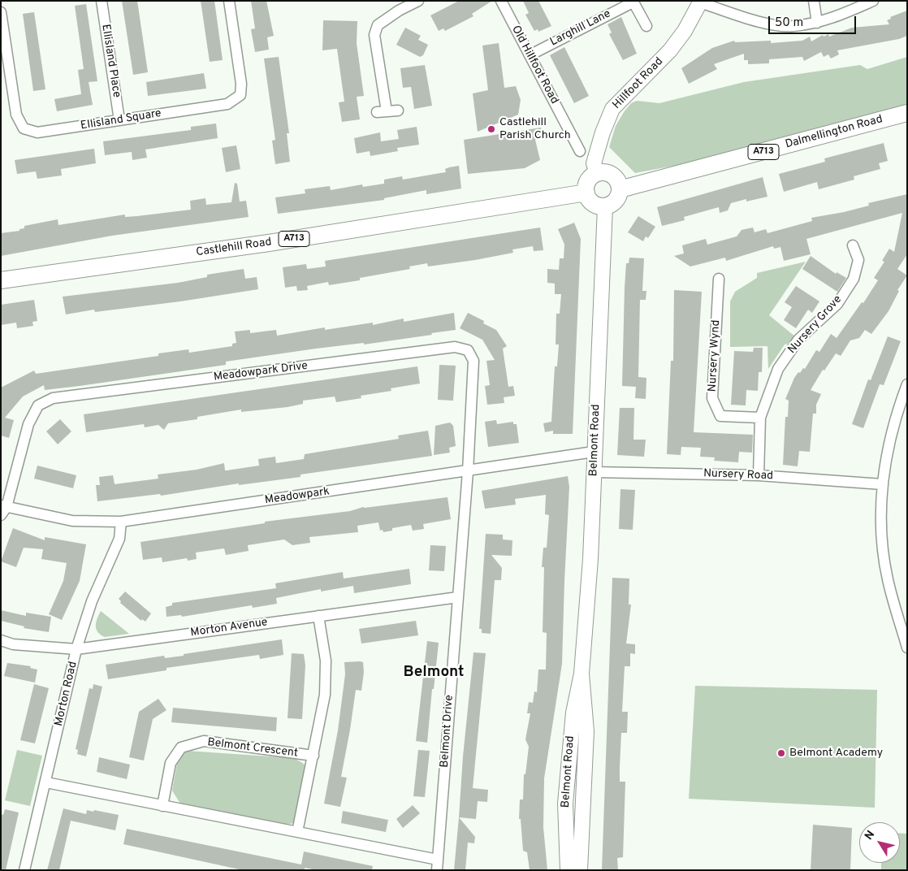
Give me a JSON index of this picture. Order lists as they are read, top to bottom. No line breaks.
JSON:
{"streets":{"main road":["Dalmellington Road","A713","Castlehill Road"],"street":["Larghill Lane","Ellisland Place","Old Hillfoot Road","Hillfoot Road","Ellisland Square","Nursery Grove","Nursery Wynd","Meadowpark Drive","Belmont Road","Nursery Road","Meadowpark","Morton Avenue","Morton Road","Belmont Drive","Belmont Crescent"]},"crossings":[["Larghill Lane","Old Hillfoot Road"],["Ellisland Place","Ellisland Square"],["Hillfoot Road","Dalmellington Road"],["Hillfoot Road","Castlehill Road"],["Hillfoot Road","Belmont Road"],["Dalmellington Road","Castlehill Road"],["Dalmellington Road","Belmont Road"],["Castlehill Road","Belmont Road"],["Nursery Grove","Nursery Wynd"],["Nursery Grove","Nursery Road"],["Meadowpark Drive","Meadowpark"],["Meadowpark Drive","Belmont Drive"],["Belmont Road","Nursery Road"],["Belmont Road","Meadowpark"],["Meadowpark","Morton Road"],["Meadowpark","Belmont Drive"],["Morton Avenue","Morton Road"],["Morton Avenue","Belmont Drive"],["Morton Avenue","Belmont Crescent"]],"districts":["Belmont"],"places":["Castlehill Parish Church","Belmont Academy"],"scale_bar":"50 m","north":"top left"}
